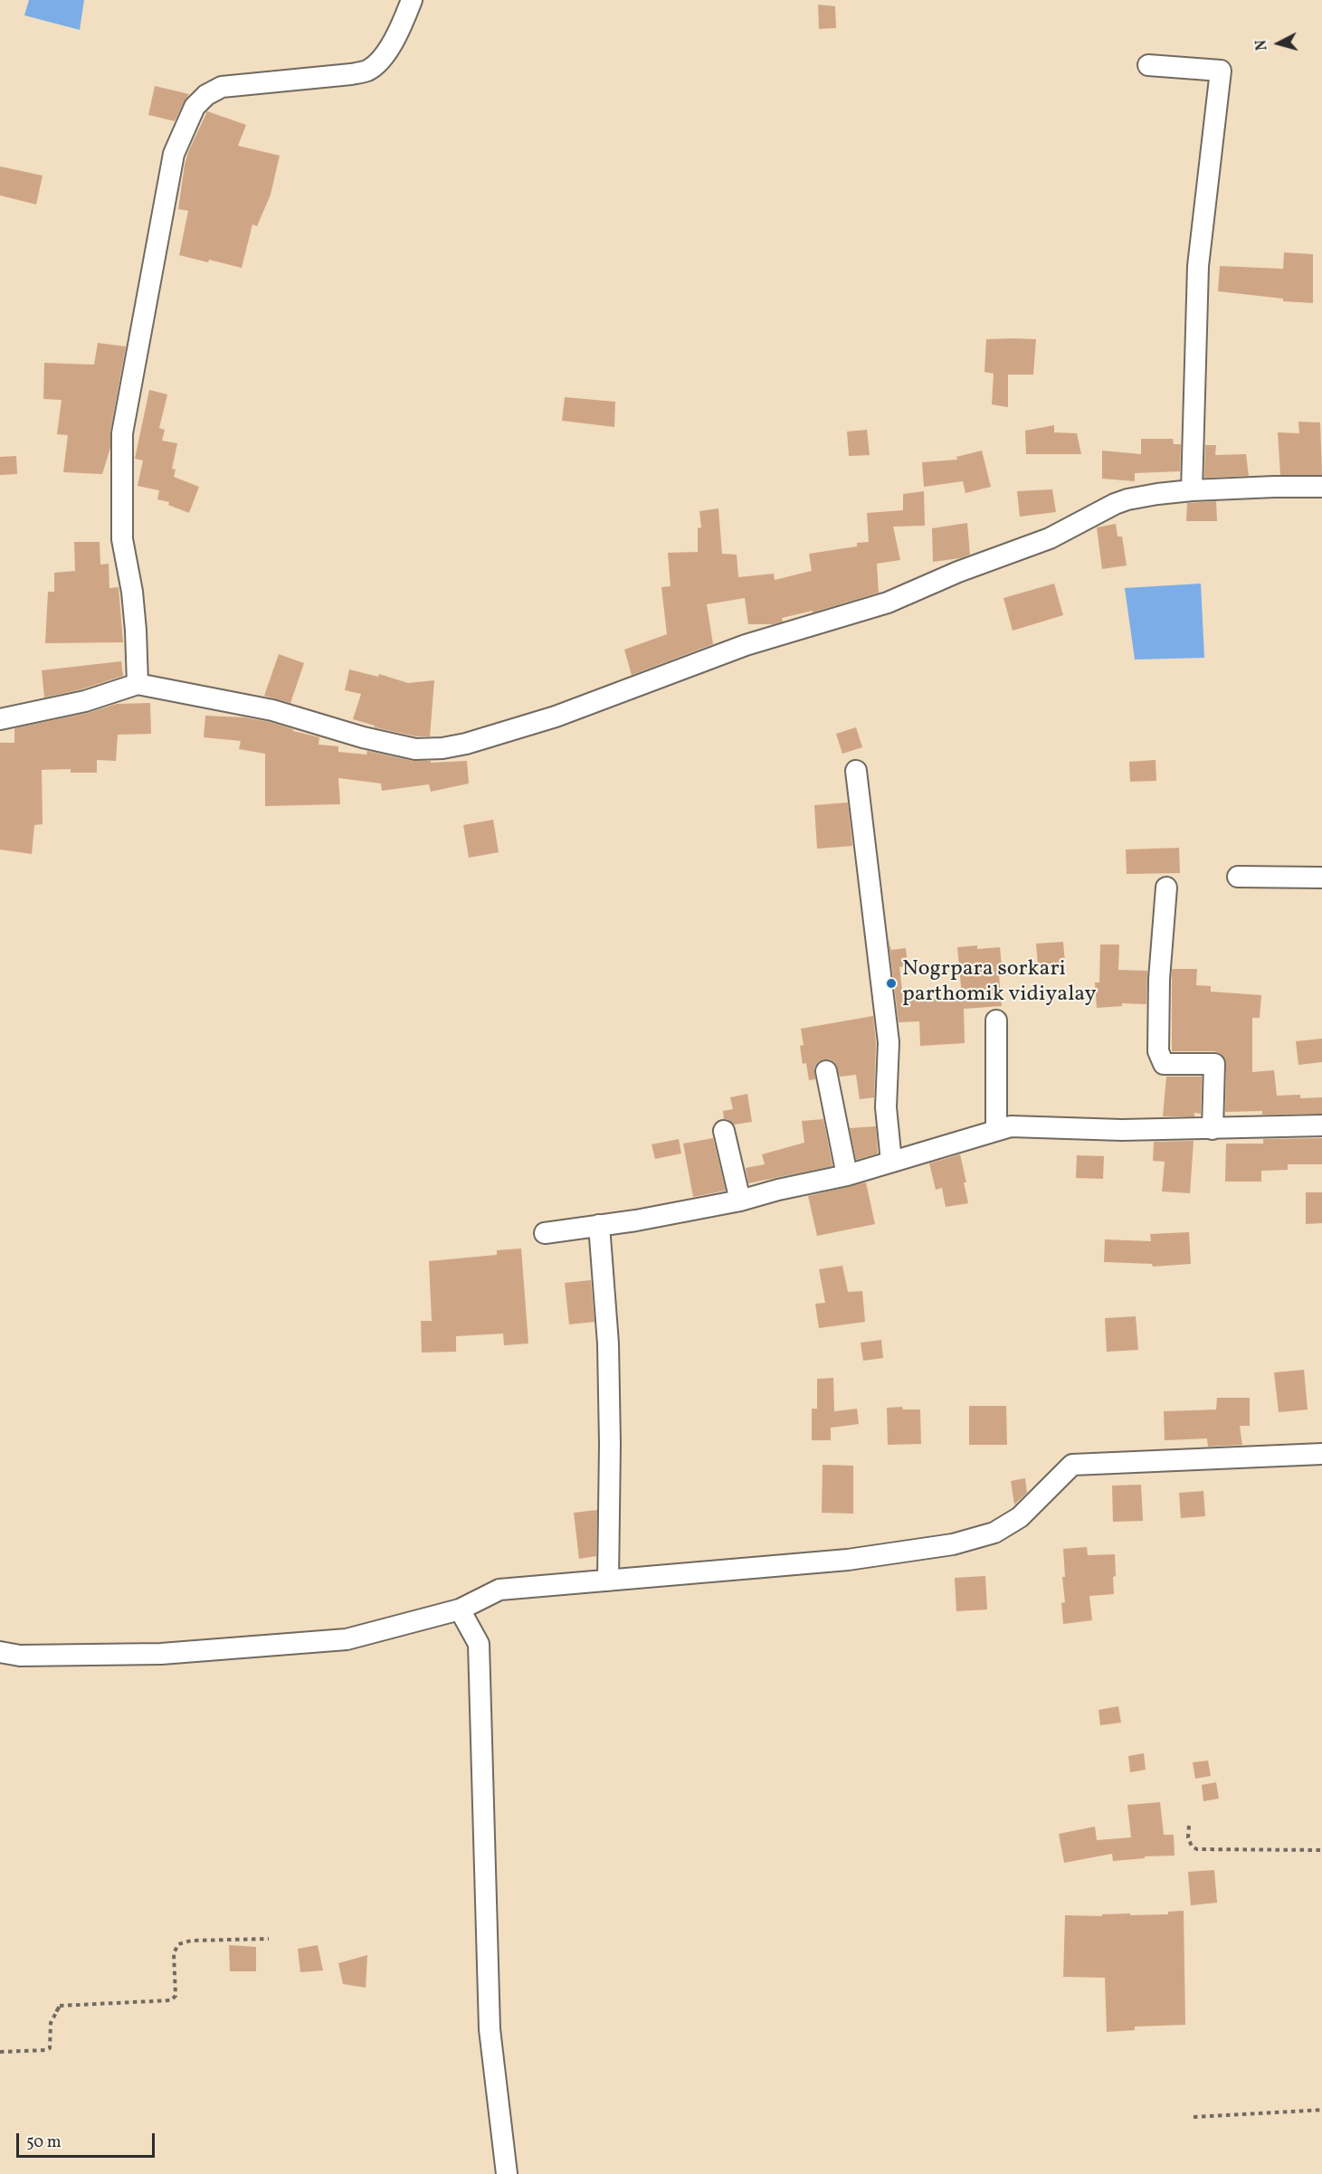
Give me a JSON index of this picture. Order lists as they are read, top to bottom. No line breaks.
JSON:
{"places":["Nogrpara sorkari parthomik vidiyalay"],"scale_bar":"50 m","north":"left"}
